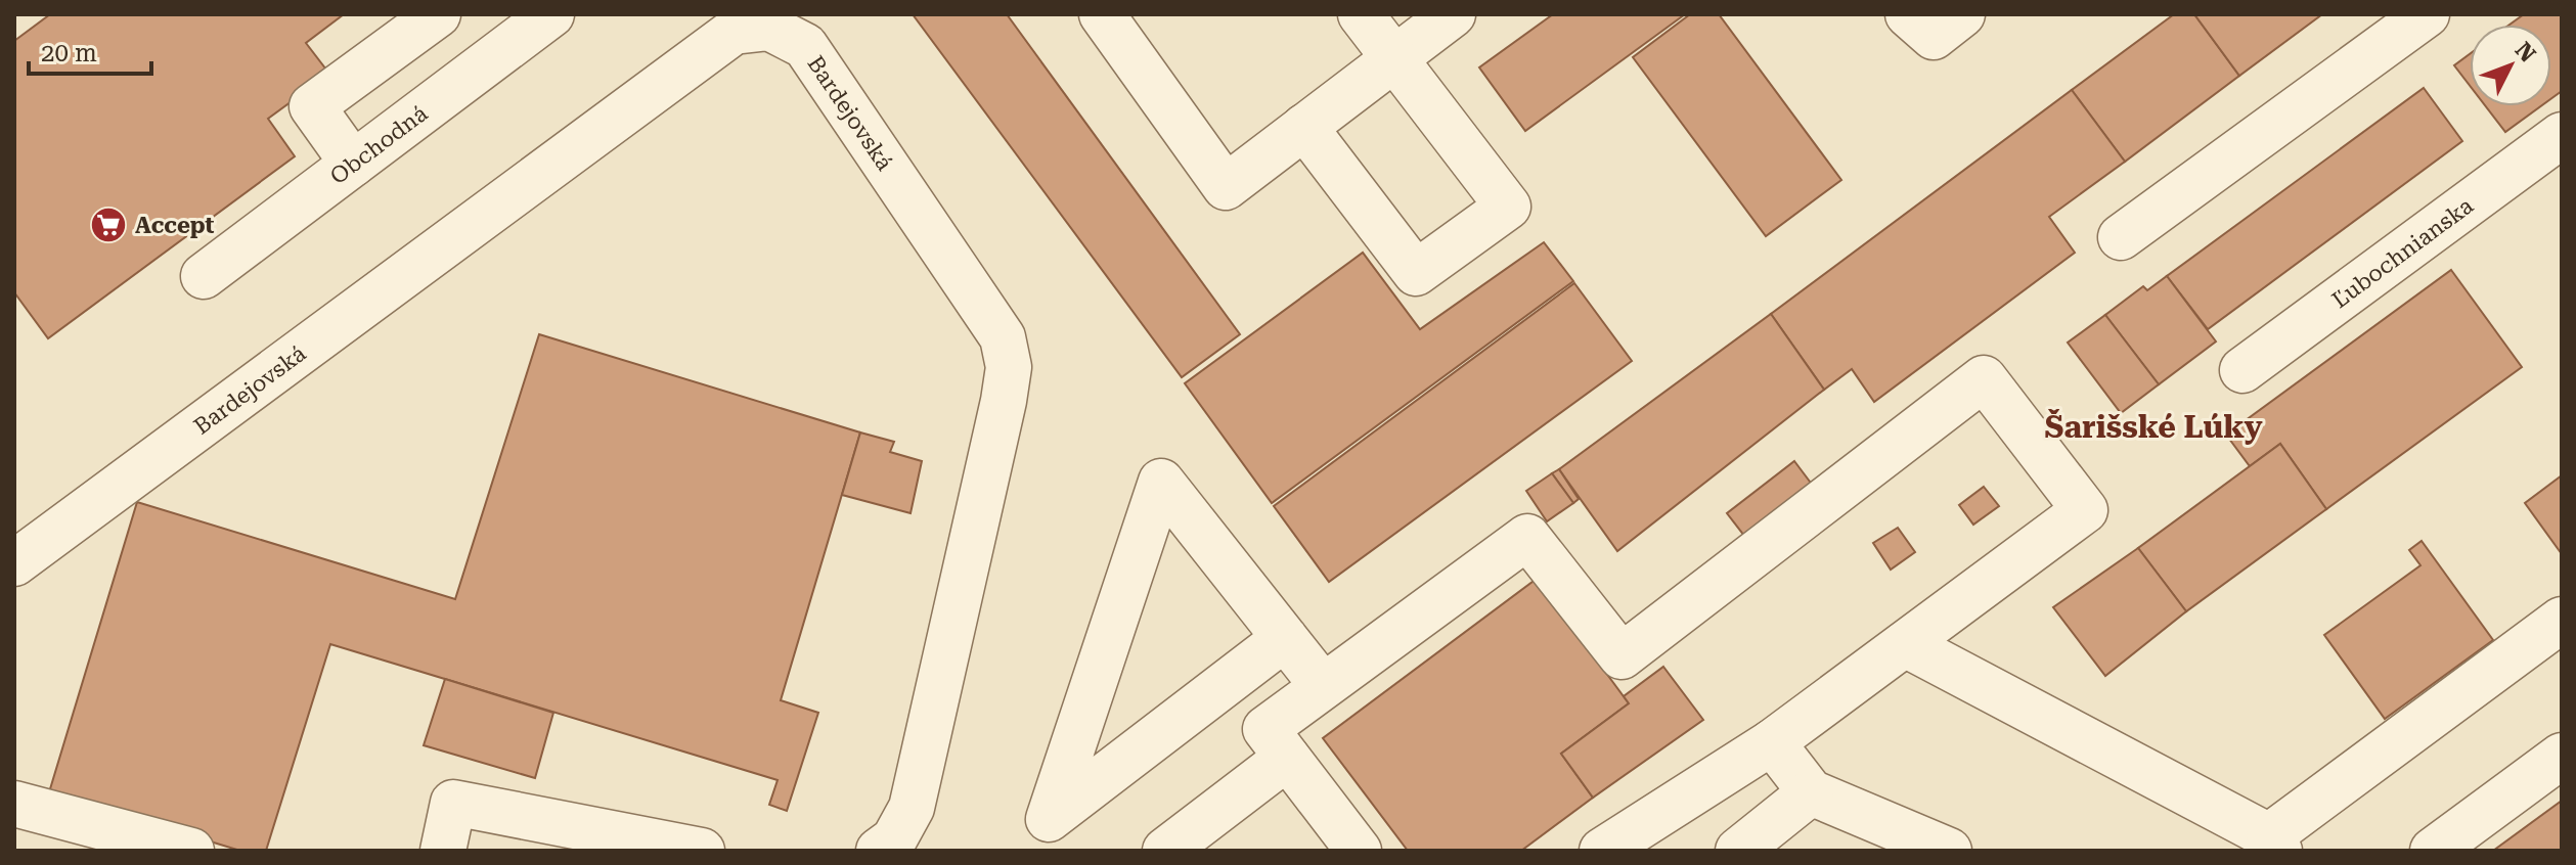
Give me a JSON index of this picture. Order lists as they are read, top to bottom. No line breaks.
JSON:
{"streets":{"lane":["Bardejovská","Obchodná","Ľubochnianska"]},"districts":["Šarišské Lúky"],"places":{"supermarket":["Accept"]},"scale_bar":"20 m","north":"top right"}
